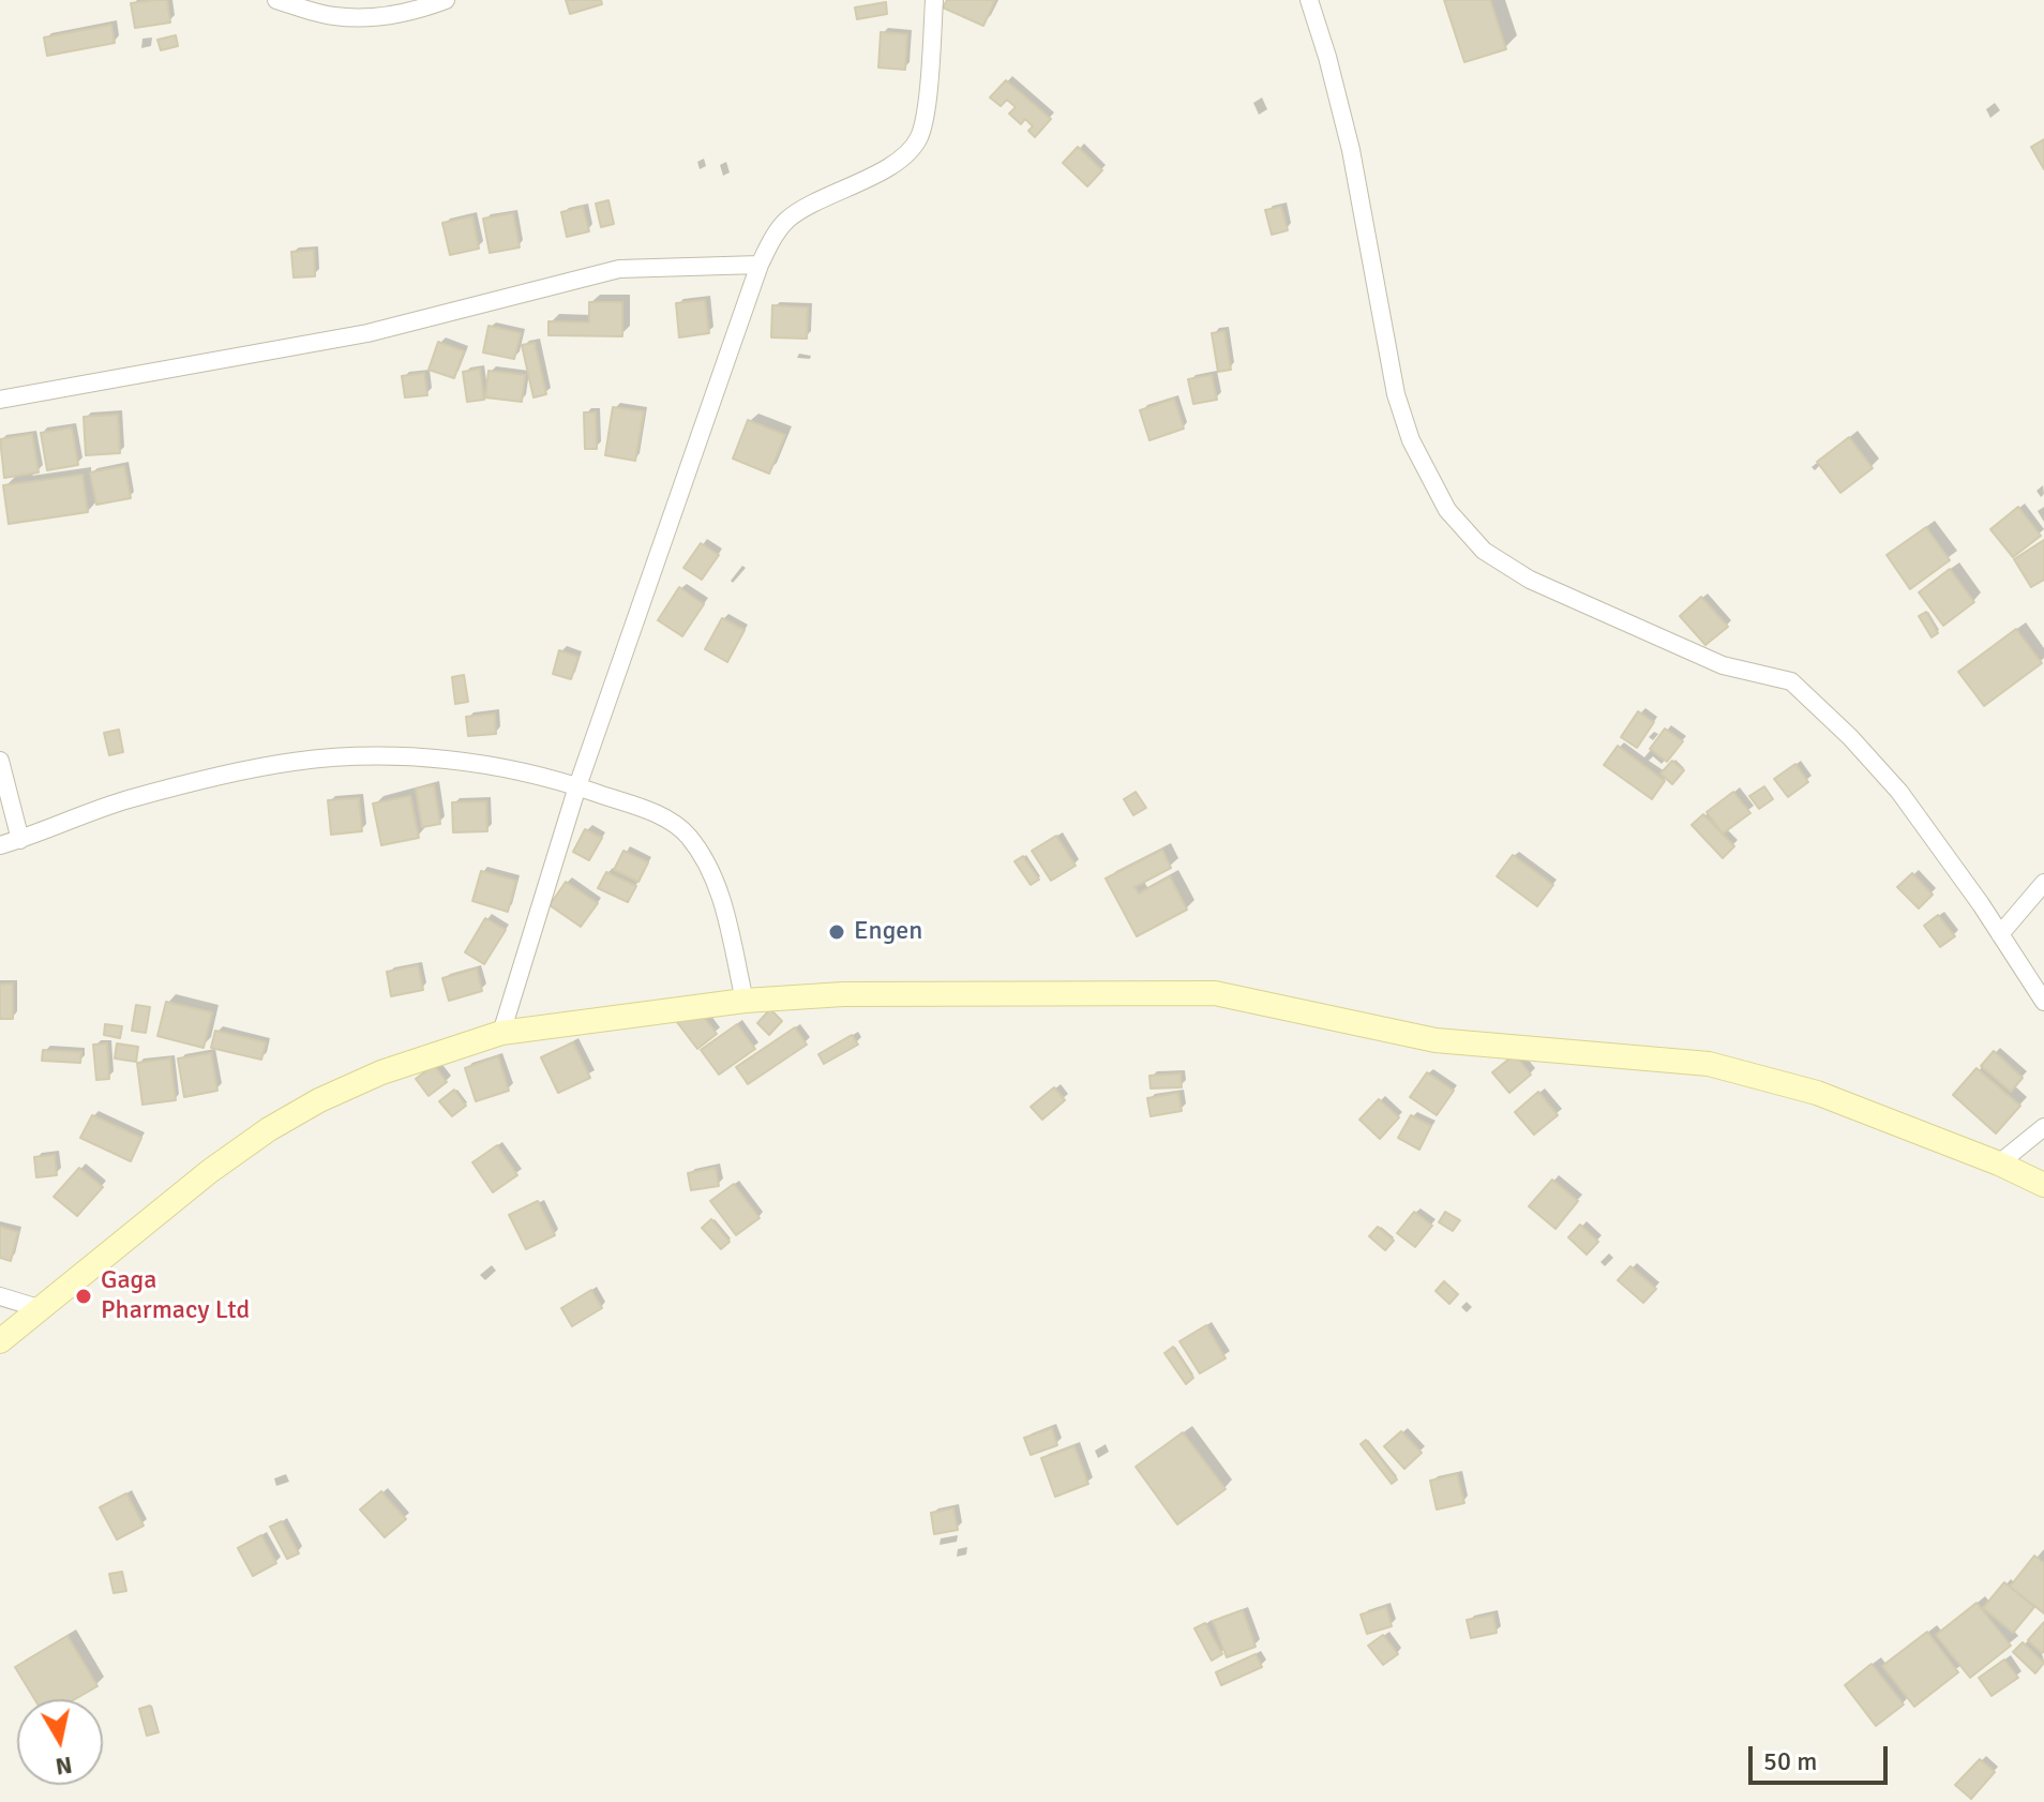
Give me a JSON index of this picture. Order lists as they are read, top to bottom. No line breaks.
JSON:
{"places":["Engen","Gaga Pharmacy Ltd"],"scale_bar":"50 m","north":"bottom"}
